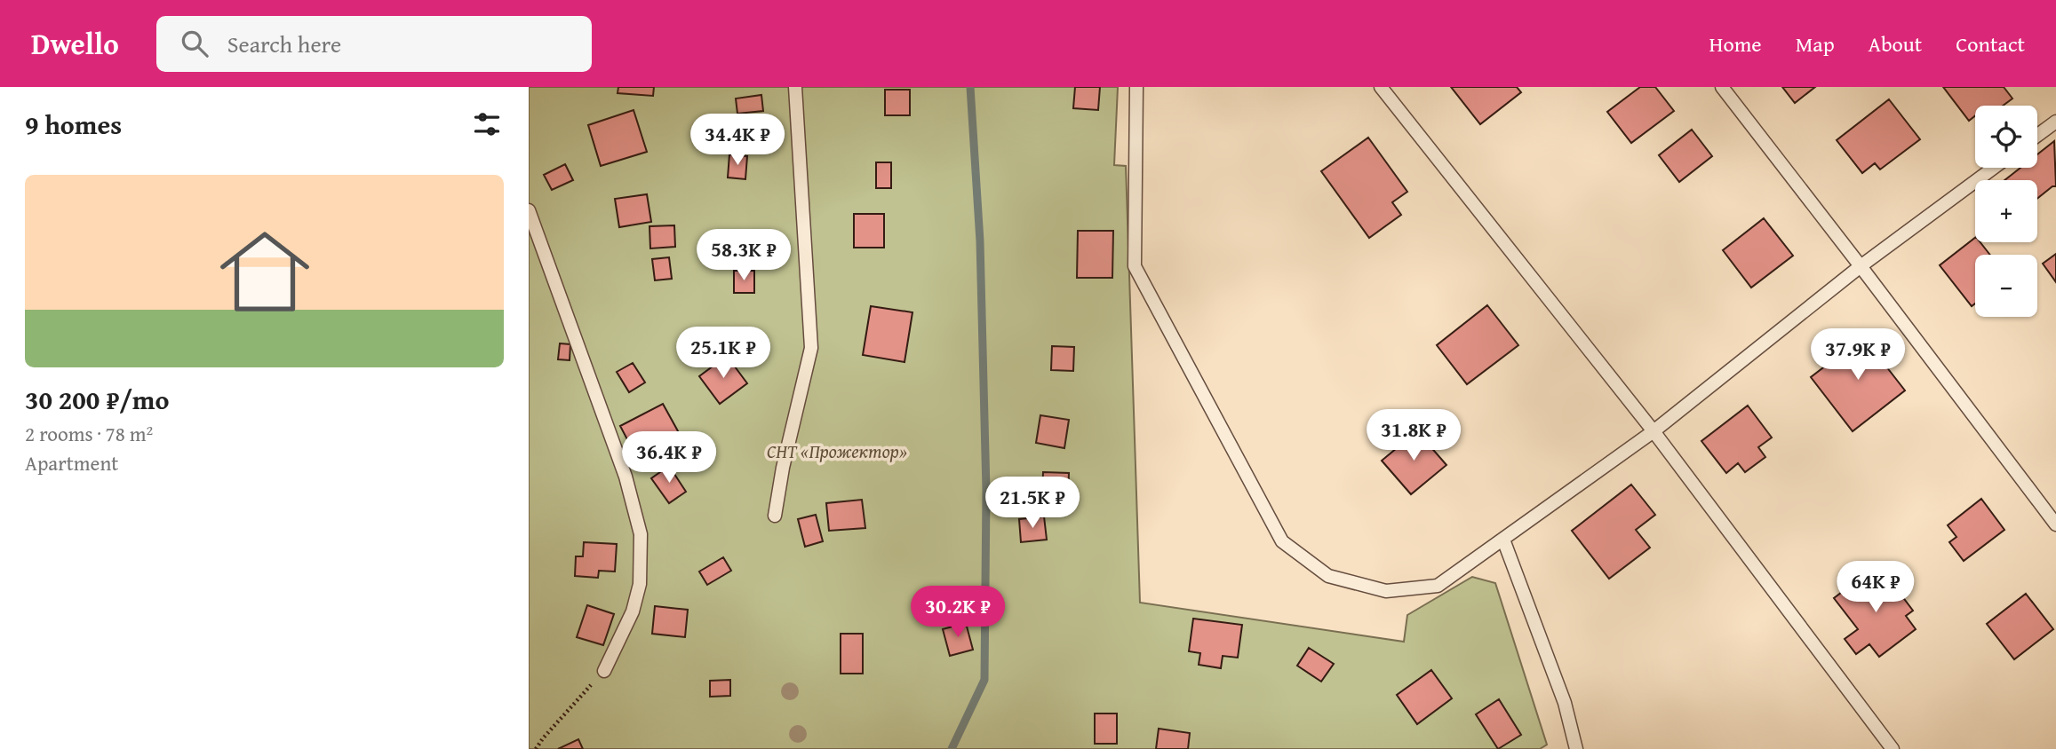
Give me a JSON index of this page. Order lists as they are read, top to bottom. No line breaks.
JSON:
{"parks":["СНТ «Прожектор»"],"page":{"header":"Dwello","search":"Search here","nav":["Home","Map","About","Contact"],"heading":"9 homes","map_buttons":["+","−"],"price":["34.4K ₽","58.3K ₽","25.1K ₽","37.9K ₽","31.8K ₽","36.4K ₽","21.5K ₽","64K ₽","30.2K ₽"],"list":[{"name":"30 200 ₽/mo","note":"2 rooms · 78 m² · Apartment"}]}}
